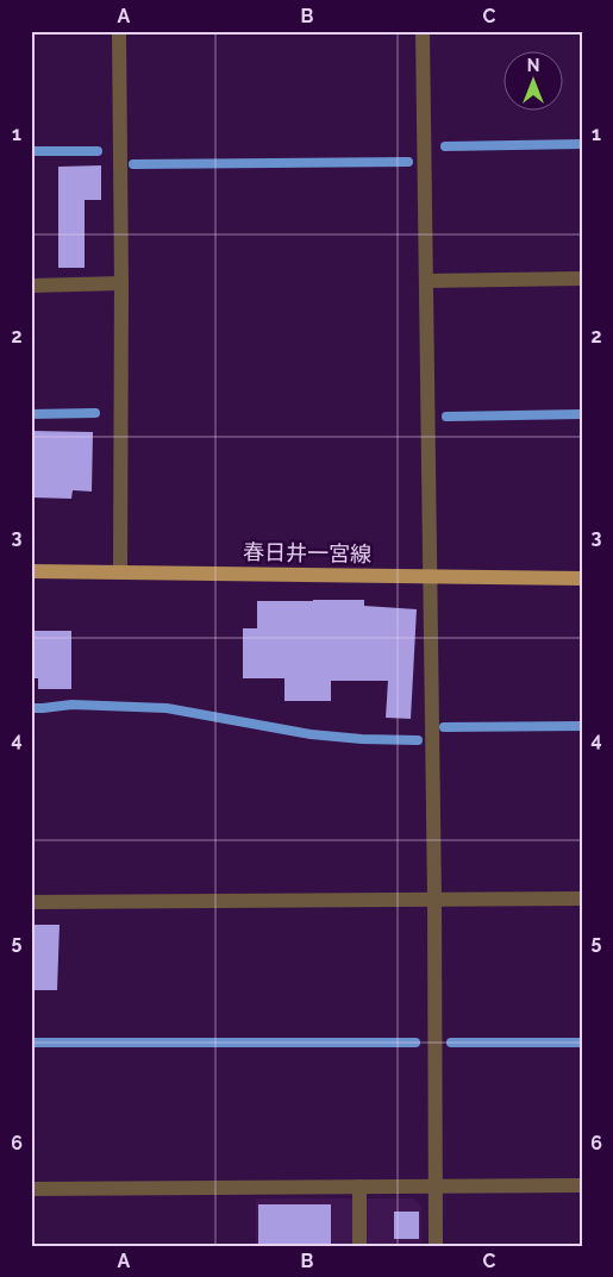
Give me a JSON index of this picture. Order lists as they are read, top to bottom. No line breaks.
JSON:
{"streets":{"main road":["春日井一宮線"]},"north":"top","grid":{"columns":["A","B","C"],"rows":["1","2","3","4","5","6"]}}
